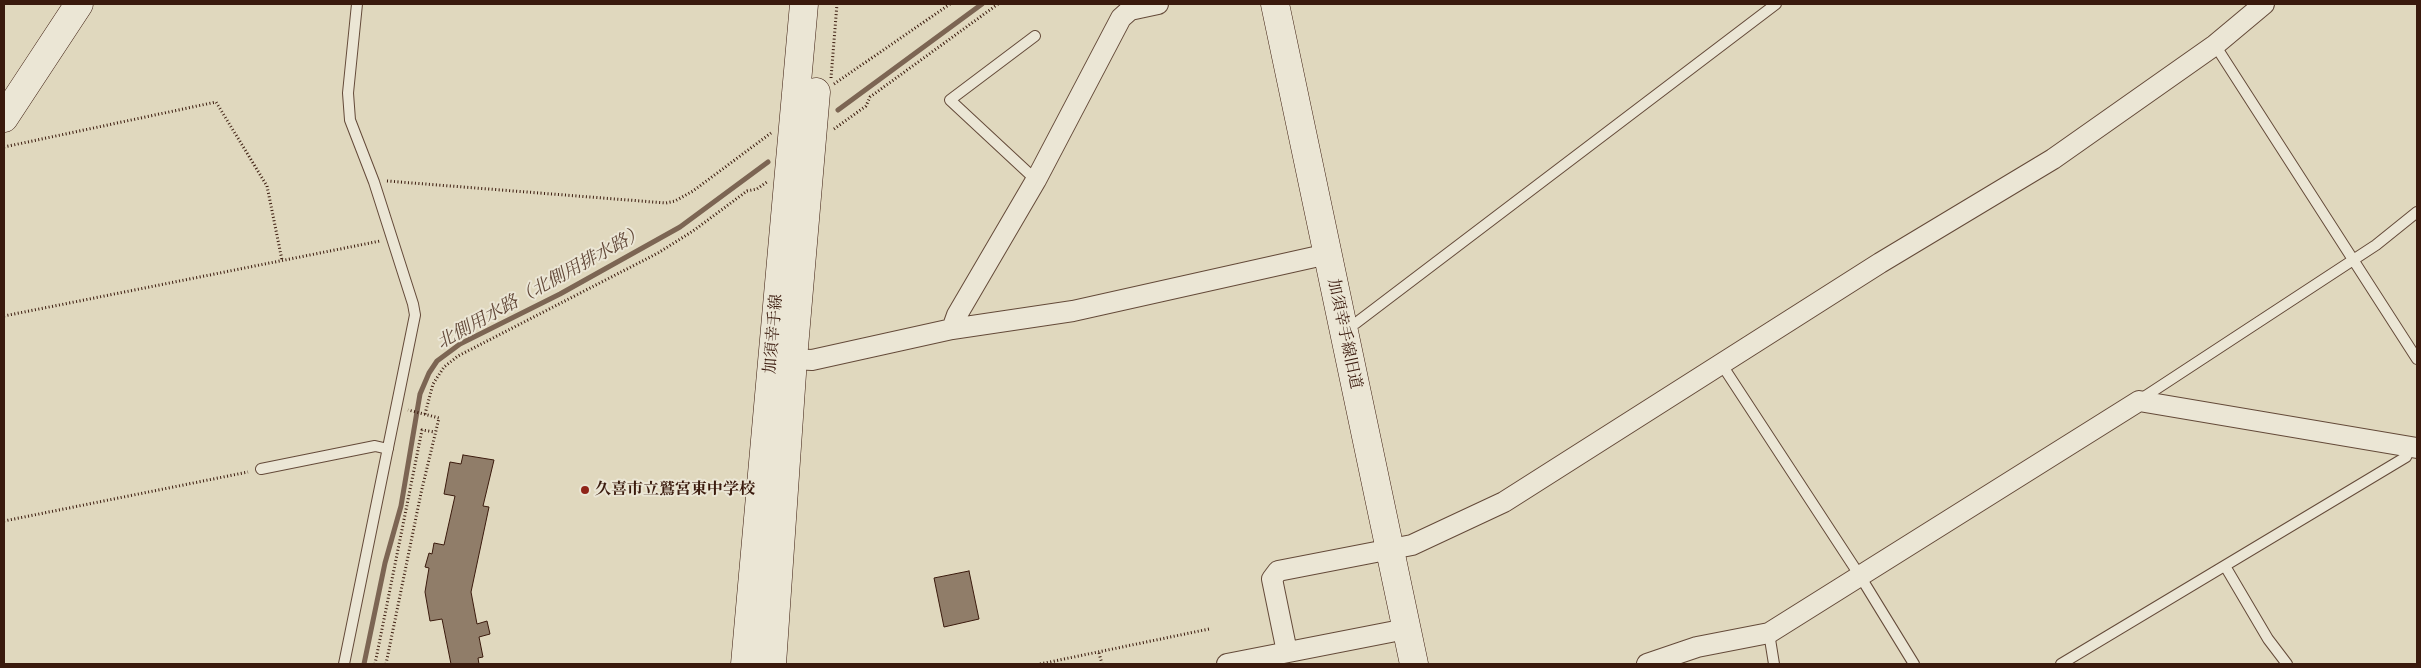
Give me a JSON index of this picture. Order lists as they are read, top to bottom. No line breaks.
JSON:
{"streets":{"main road":["加須幸手線","加須幸手線旧道"]},"water":["北側用水路（北側用排水路）"],"places":["久喜市立鷲宮東中学校"]}
